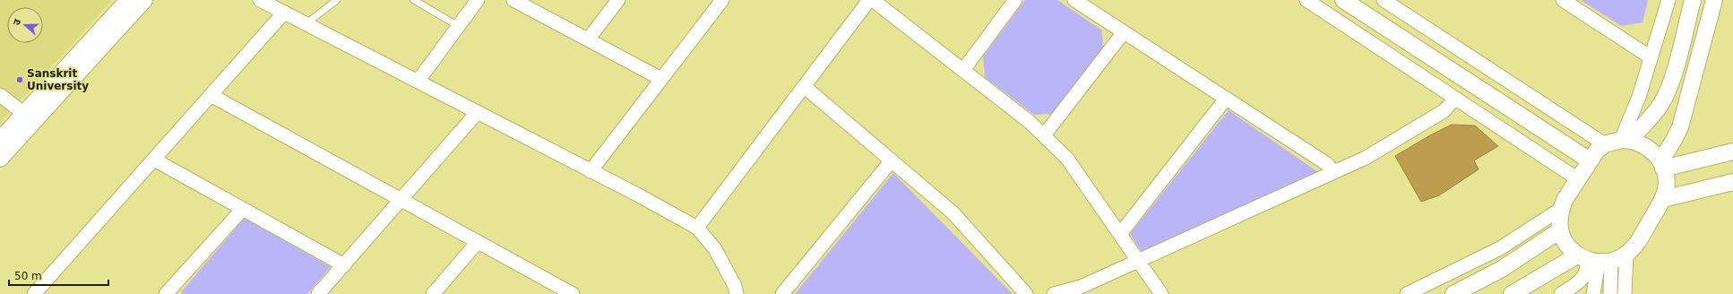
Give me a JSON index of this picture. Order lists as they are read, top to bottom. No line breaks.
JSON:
{"places":["Sanskrit University"],"scale_bar":"50 m","north":"left"}
